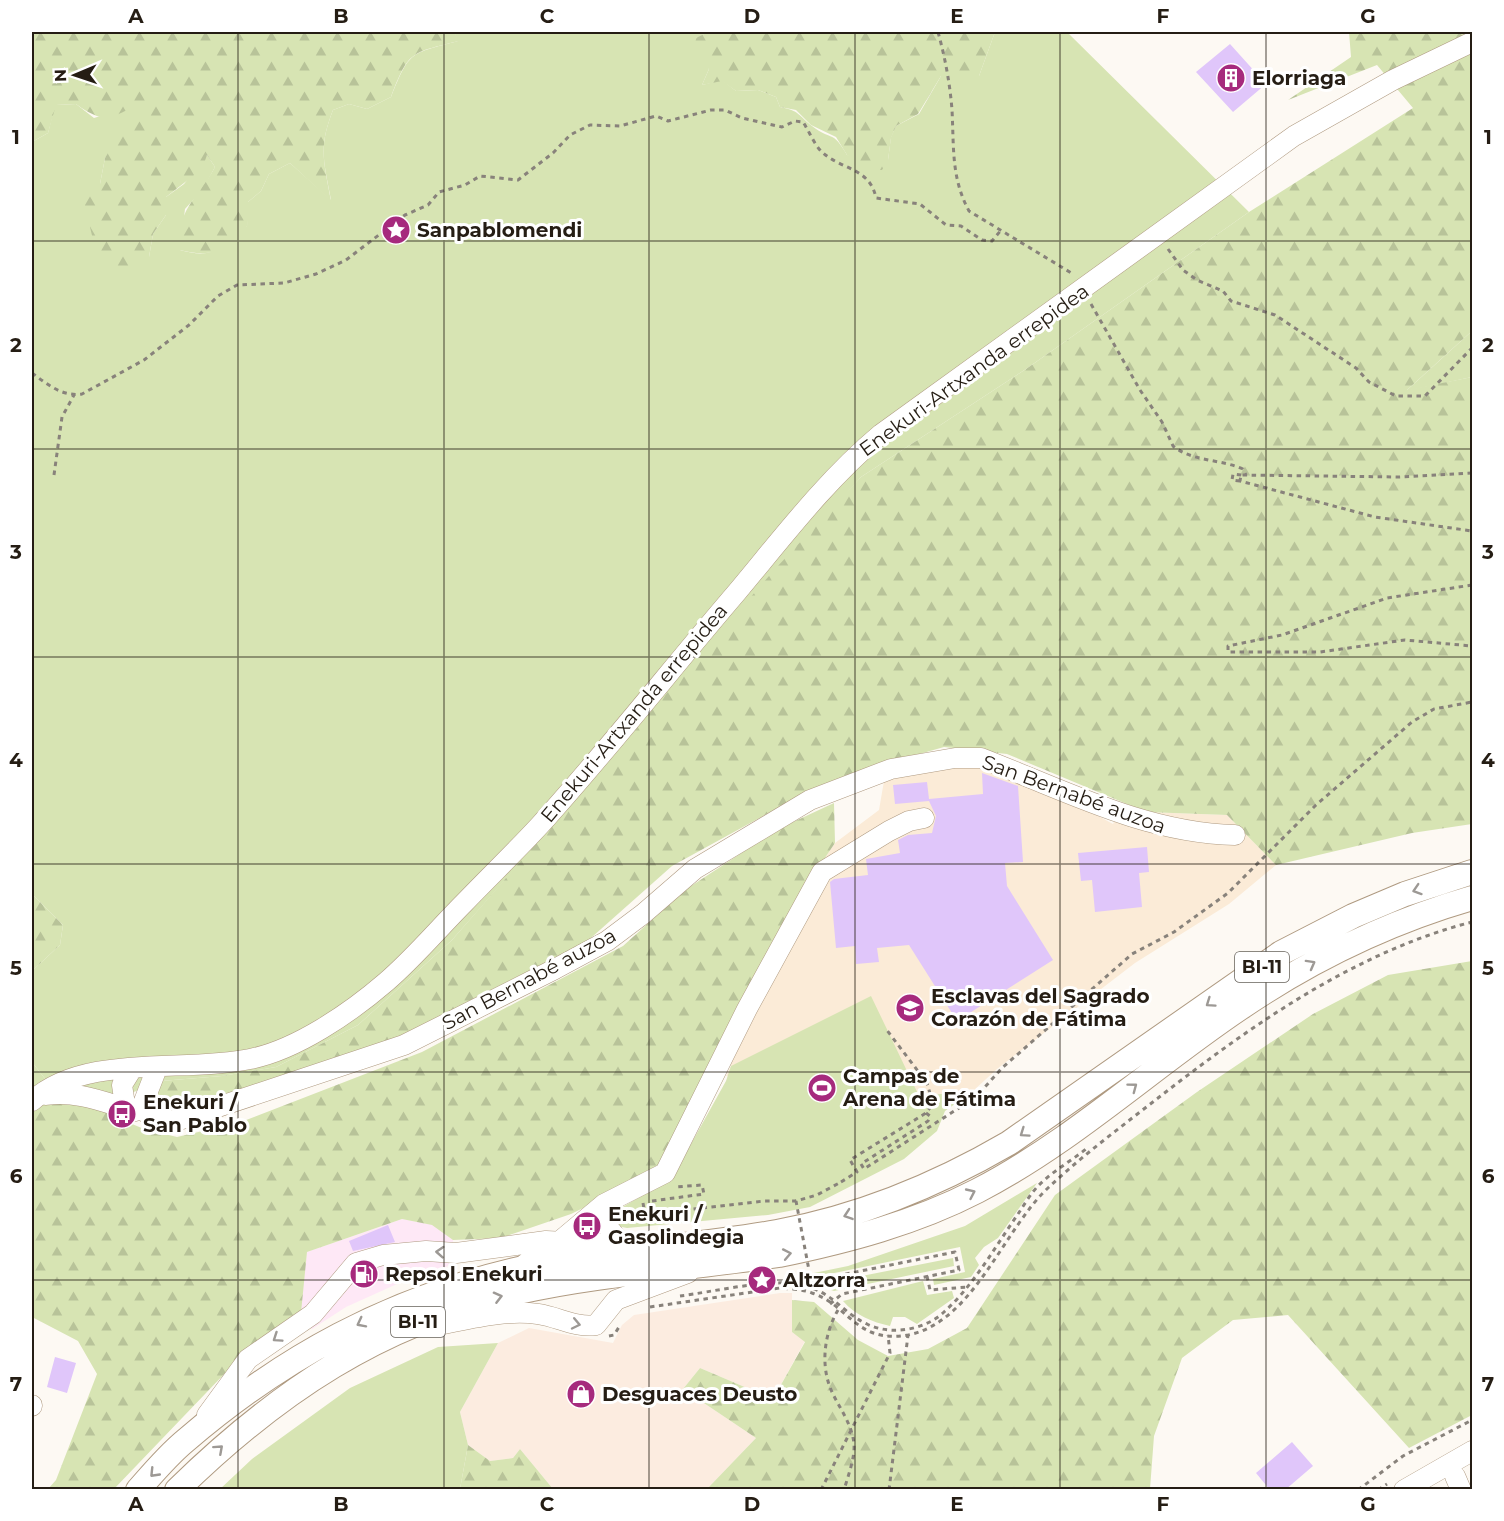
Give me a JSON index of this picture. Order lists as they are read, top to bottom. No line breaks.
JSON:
{"streets":{"main road":["BI-11"],"street":["Enekuri-Artxanda errepidea","San Bernabé auzoa"]},"crossings":[["Enekuri-Artxanda errepidea","San Bernabé auzoa"]],"places":{"building":["Elorriaga"],"place":["Sanpablomendi","Altzorra"],"school or university":["Esclavas del Sagrado Corazón de Fátima"],"sports":["Campas de Arena de Fátima"],"bus stop":["Enekuri / San Pablo","Enekuri / Gasolindegia"],"fuel station":["Repsol Enekuri"],"shop":["Desguaces Deusto"]},"north":"left","grid":{"columns":["A","B","C","D","E","F","G"],"rows":["1","2","3","4","5","6","7"]}}
